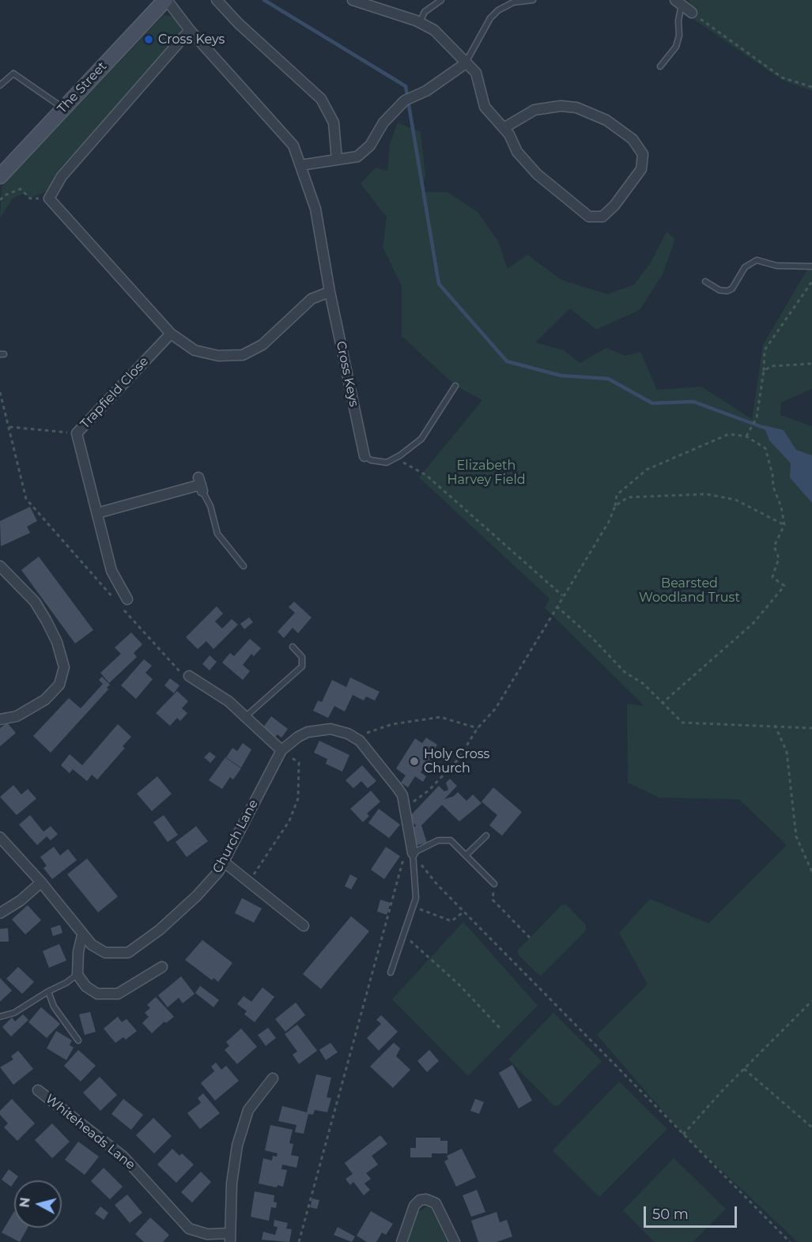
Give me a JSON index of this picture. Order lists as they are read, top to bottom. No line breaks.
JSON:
{"streets":{"street":["The Street","Cross Keys","Trapfield Close","Church Lane","Whiteheads Lane"]},"crossings":[["The Street","Cross Keys"]],"parks":["Elizabeth Harvey Field","Bearsted Woodland Trust"],"places":["Cross Keys","Holy Cross Church"],"scale_bar":"50 m","north":"left"}
